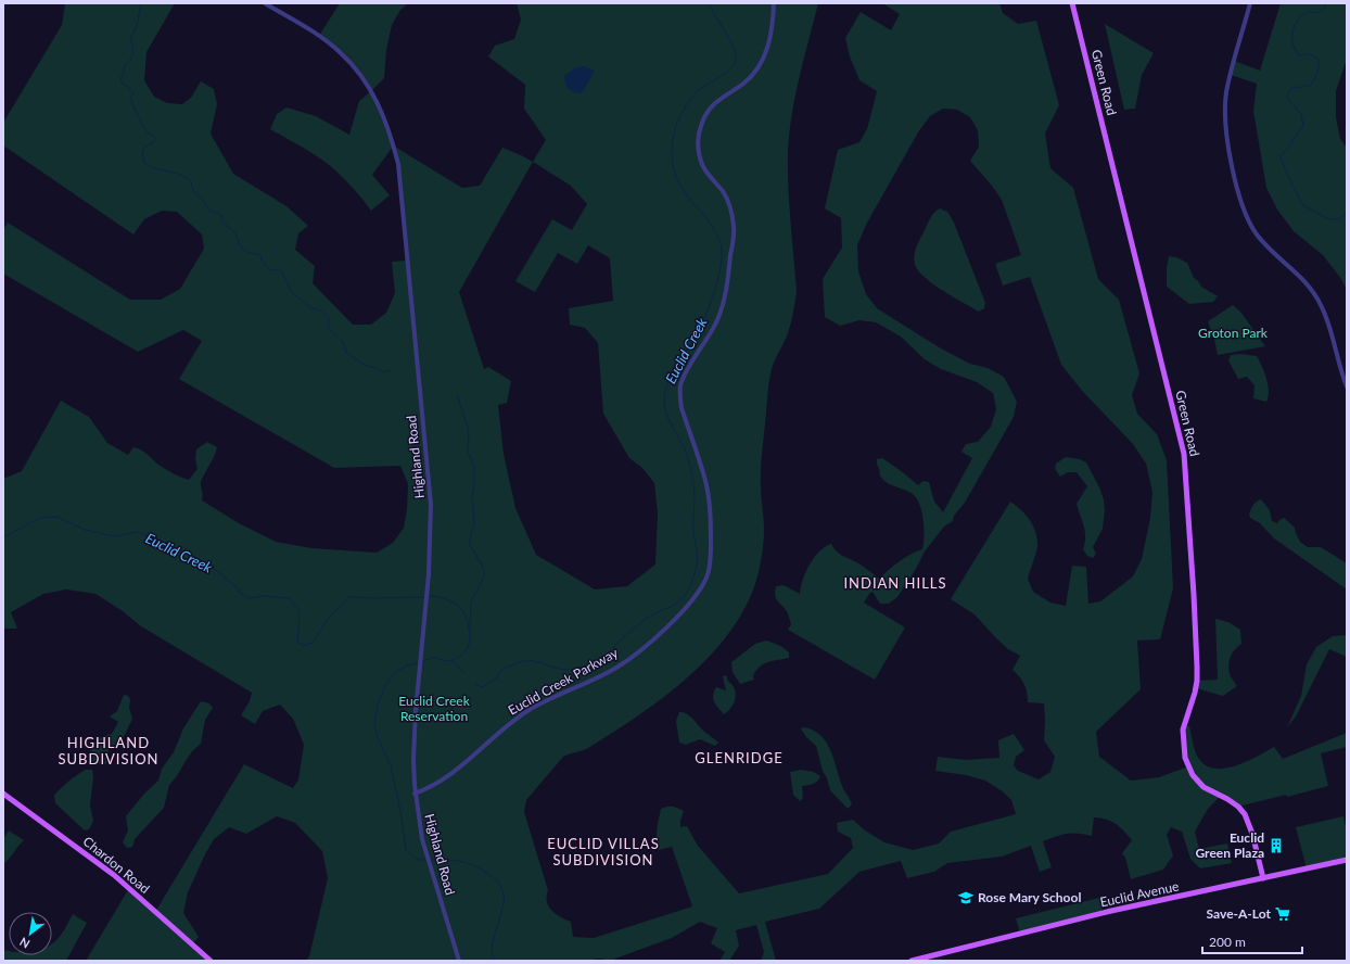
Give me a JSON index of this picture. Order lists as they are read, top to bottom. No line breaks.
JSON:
{"streets":{"main road":["Green Road","Chardon Road","Euclid Avenue"],"street":["Highland Road","Euclid Creek Parkway"]},"crossings":[["Green Road","Euclid Avenue"],["Highland Road","Euclid Creek Parkway"]],"districts":["INDIAN HILLS","HIGHLAND SUBDIVISION","GLENRIDGE","EUCLID VILLAS SUBDIVISION"],"water":["Euclid Creek"],"parks":["Groton Park","Euclid Creek Reservation"],"places":{"building":["Euclid Green Plaza"],"school or university":["Rose Mary School"],"supermarket":["Save-A-Lot"]},"scale_bar":"200 m","north":"bottom left"}
